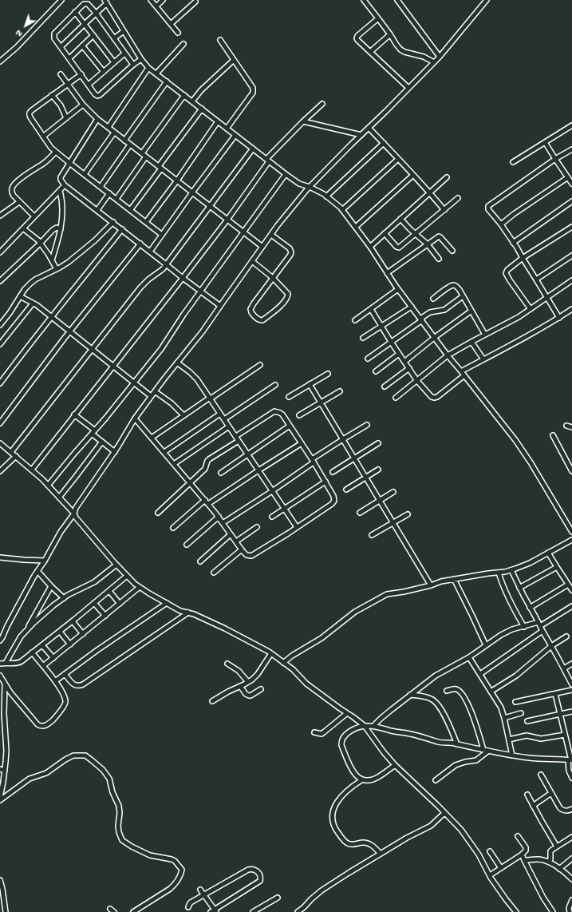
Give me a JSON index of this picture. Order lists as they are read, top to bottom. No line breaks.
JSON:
{"north":"bottom left"}
